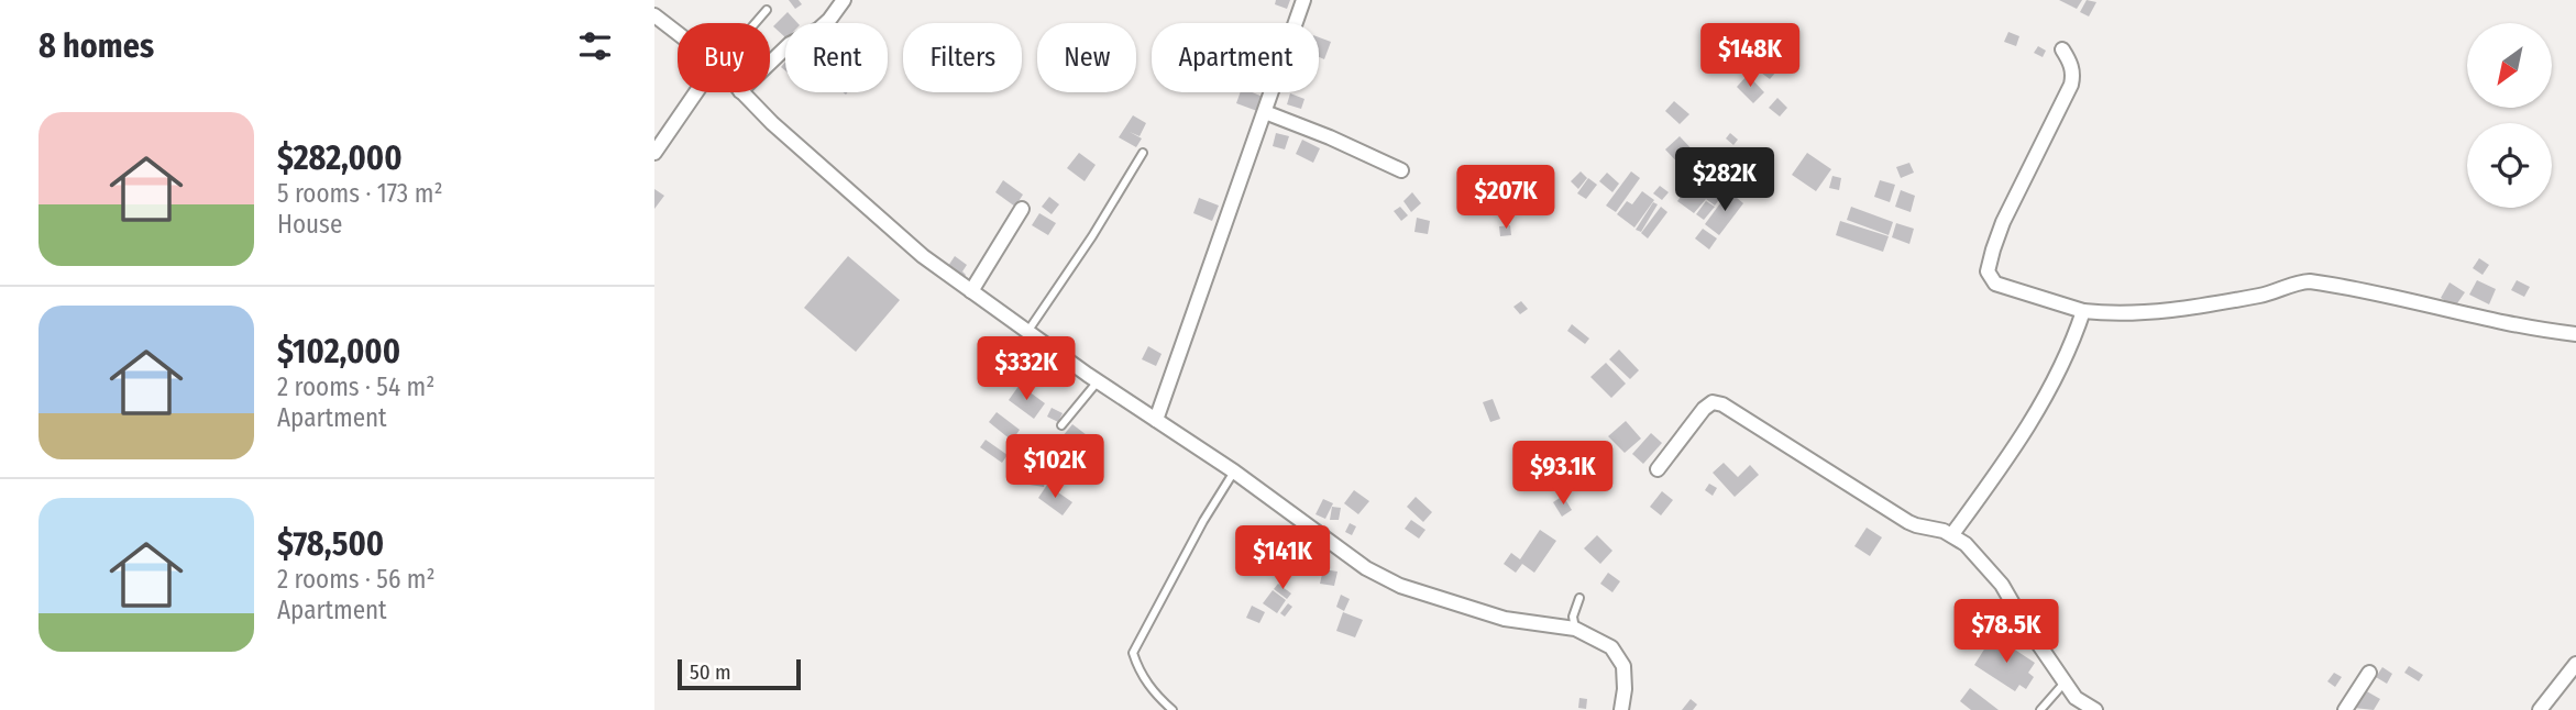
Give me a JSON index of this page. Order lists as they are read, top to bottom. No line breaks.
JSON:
{"scale_bar":"50 m","north":"bottom left","page":{"heading":"8 homes","price":["$148K","$282K","$207K","$332K","$102K","$93.1K","$141K","$78.5K"],"chip":["Buy","Rent","Filters","New","Apartment"],"list":[{"name":"$282,000","note":"5 rooms · 173 m² · House"},{"name":"$102,000","note":"2 rooms · 54 m² · Apartment"},{"name":"$78,500","note":"2 rooms · 56 m² · Apartment"}],"scale":"50 m"}}
